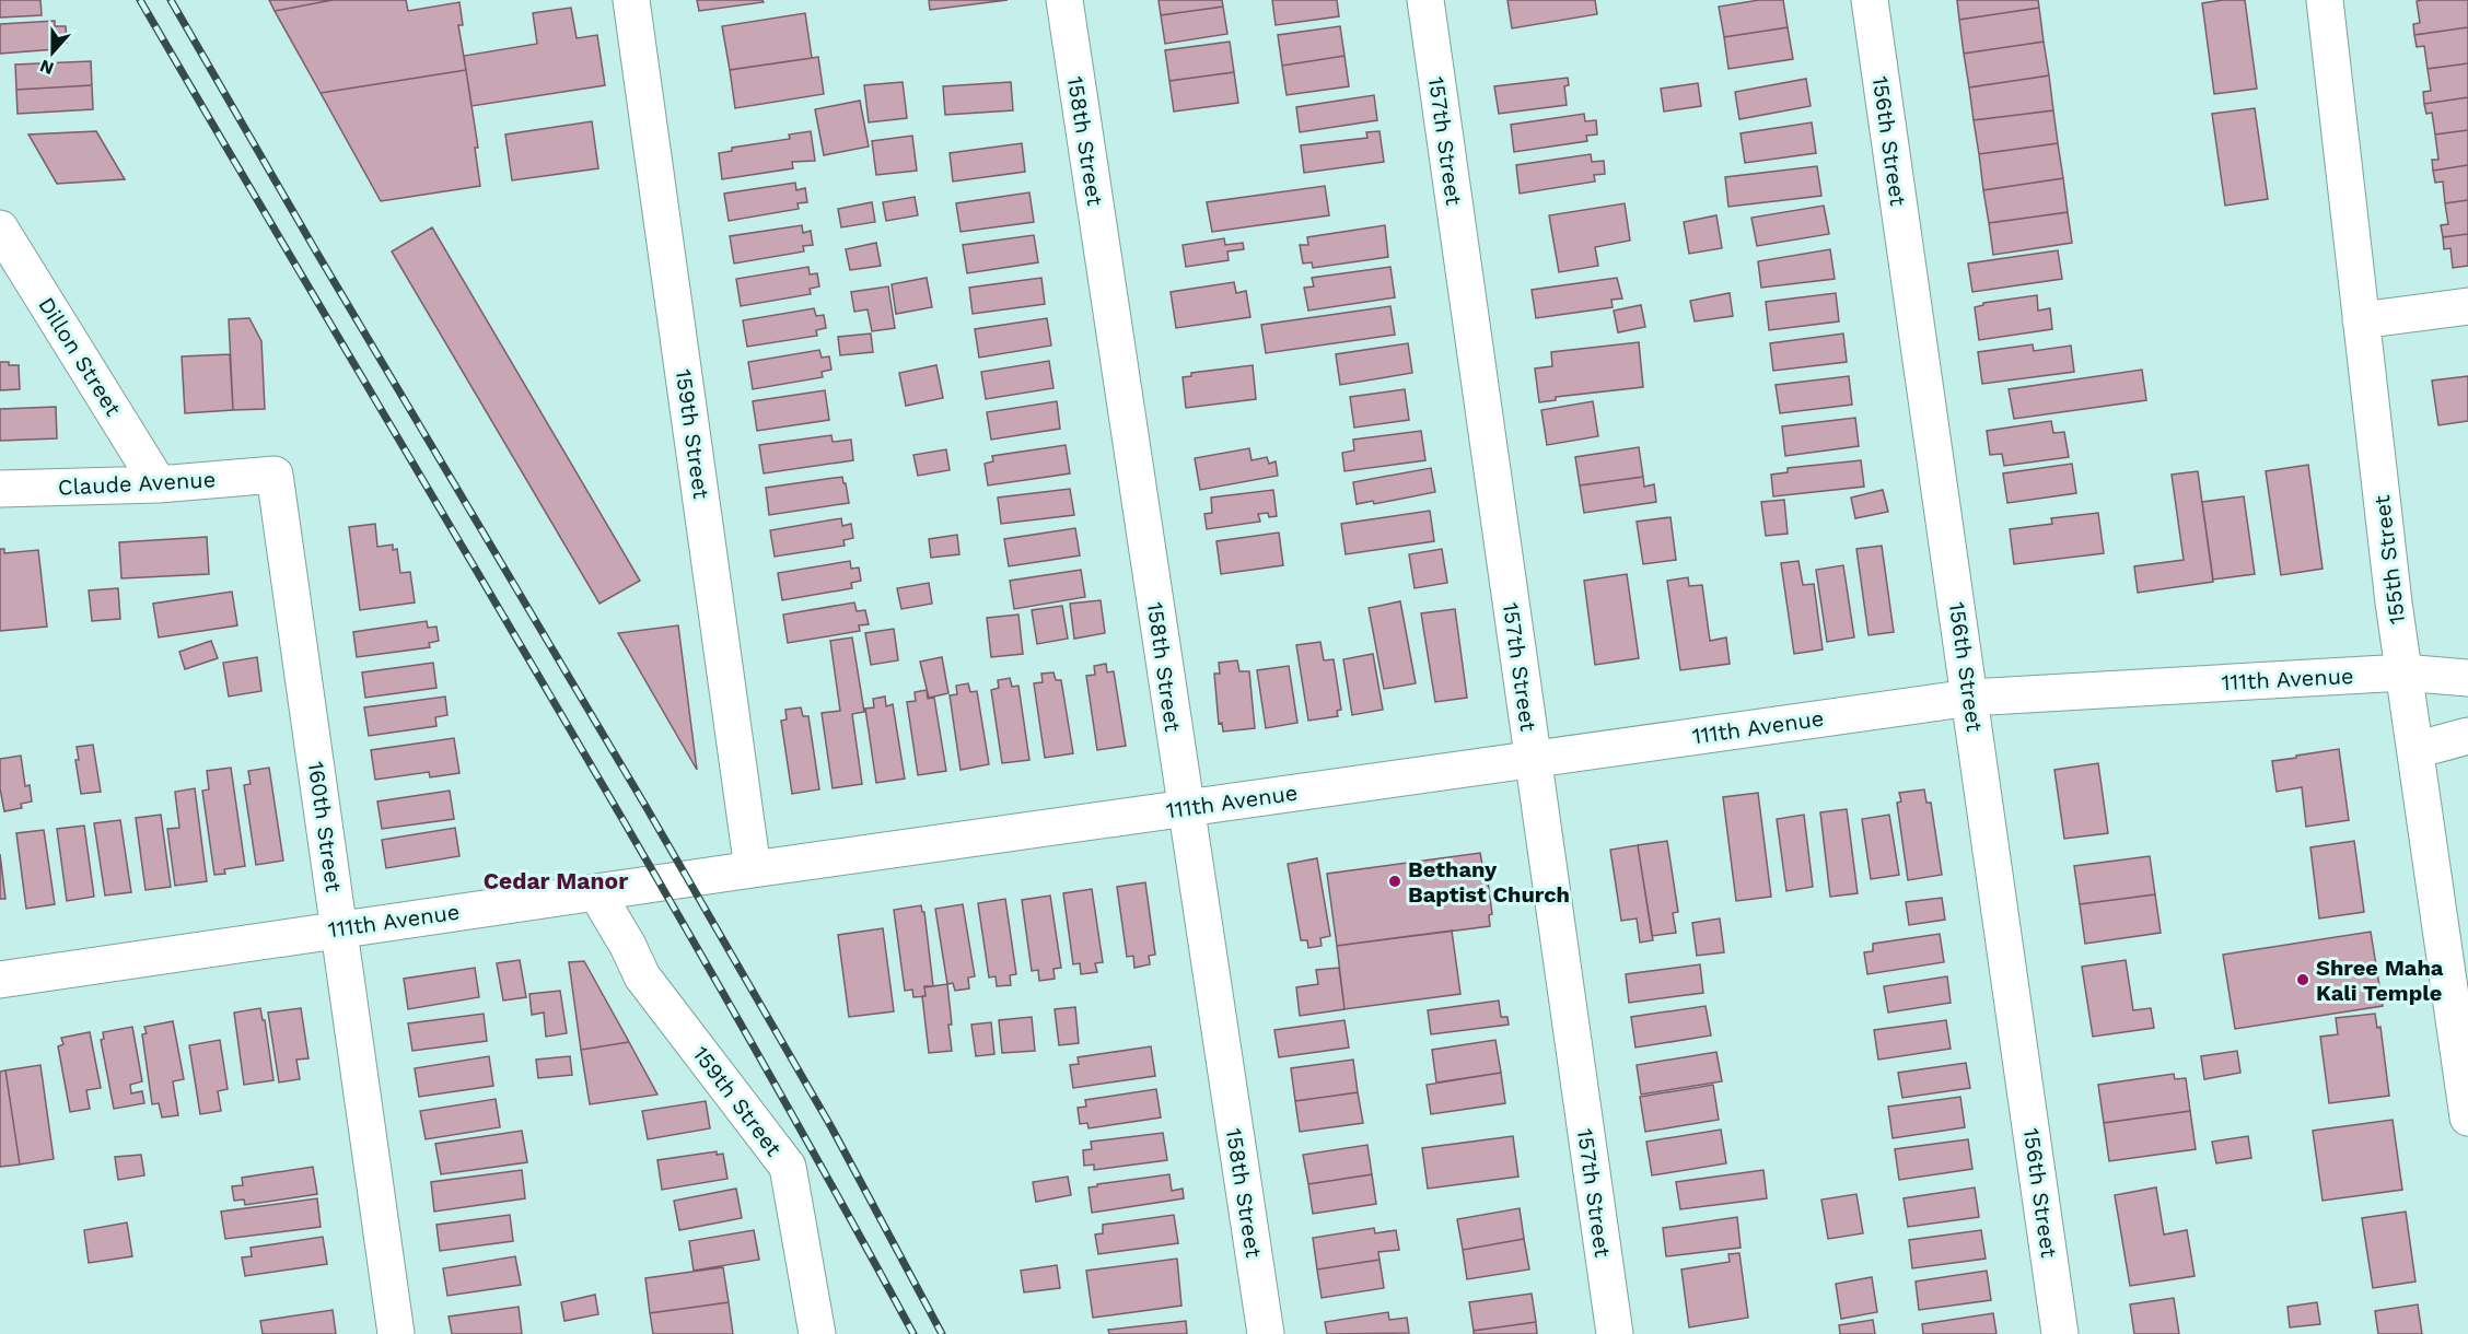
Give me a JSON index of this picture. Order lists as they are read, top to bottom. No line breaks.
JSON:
{"streets":{"street":["158th Street","157th Street","156th Street","Dillon Street","159th Street","Claude Avenue","155th Street","111th Avenue","160th Street"]},"crossings":[["158th Street","111th Avenue"],["157th Street","111th Avenue"],["156th Street","111th Avenue"],["Dillon Street","Claude Avenue"],["159th Street","111th Avenue"],["Claude Avenue","160th Street"],["155th Street","111th Avenue"],["111th Avenue","160th Street"]],"districts":["Cedar Manor"],"places":["Bethany Baptist Church","Shree Maha Kali Temple"],"north":"bottom"}
